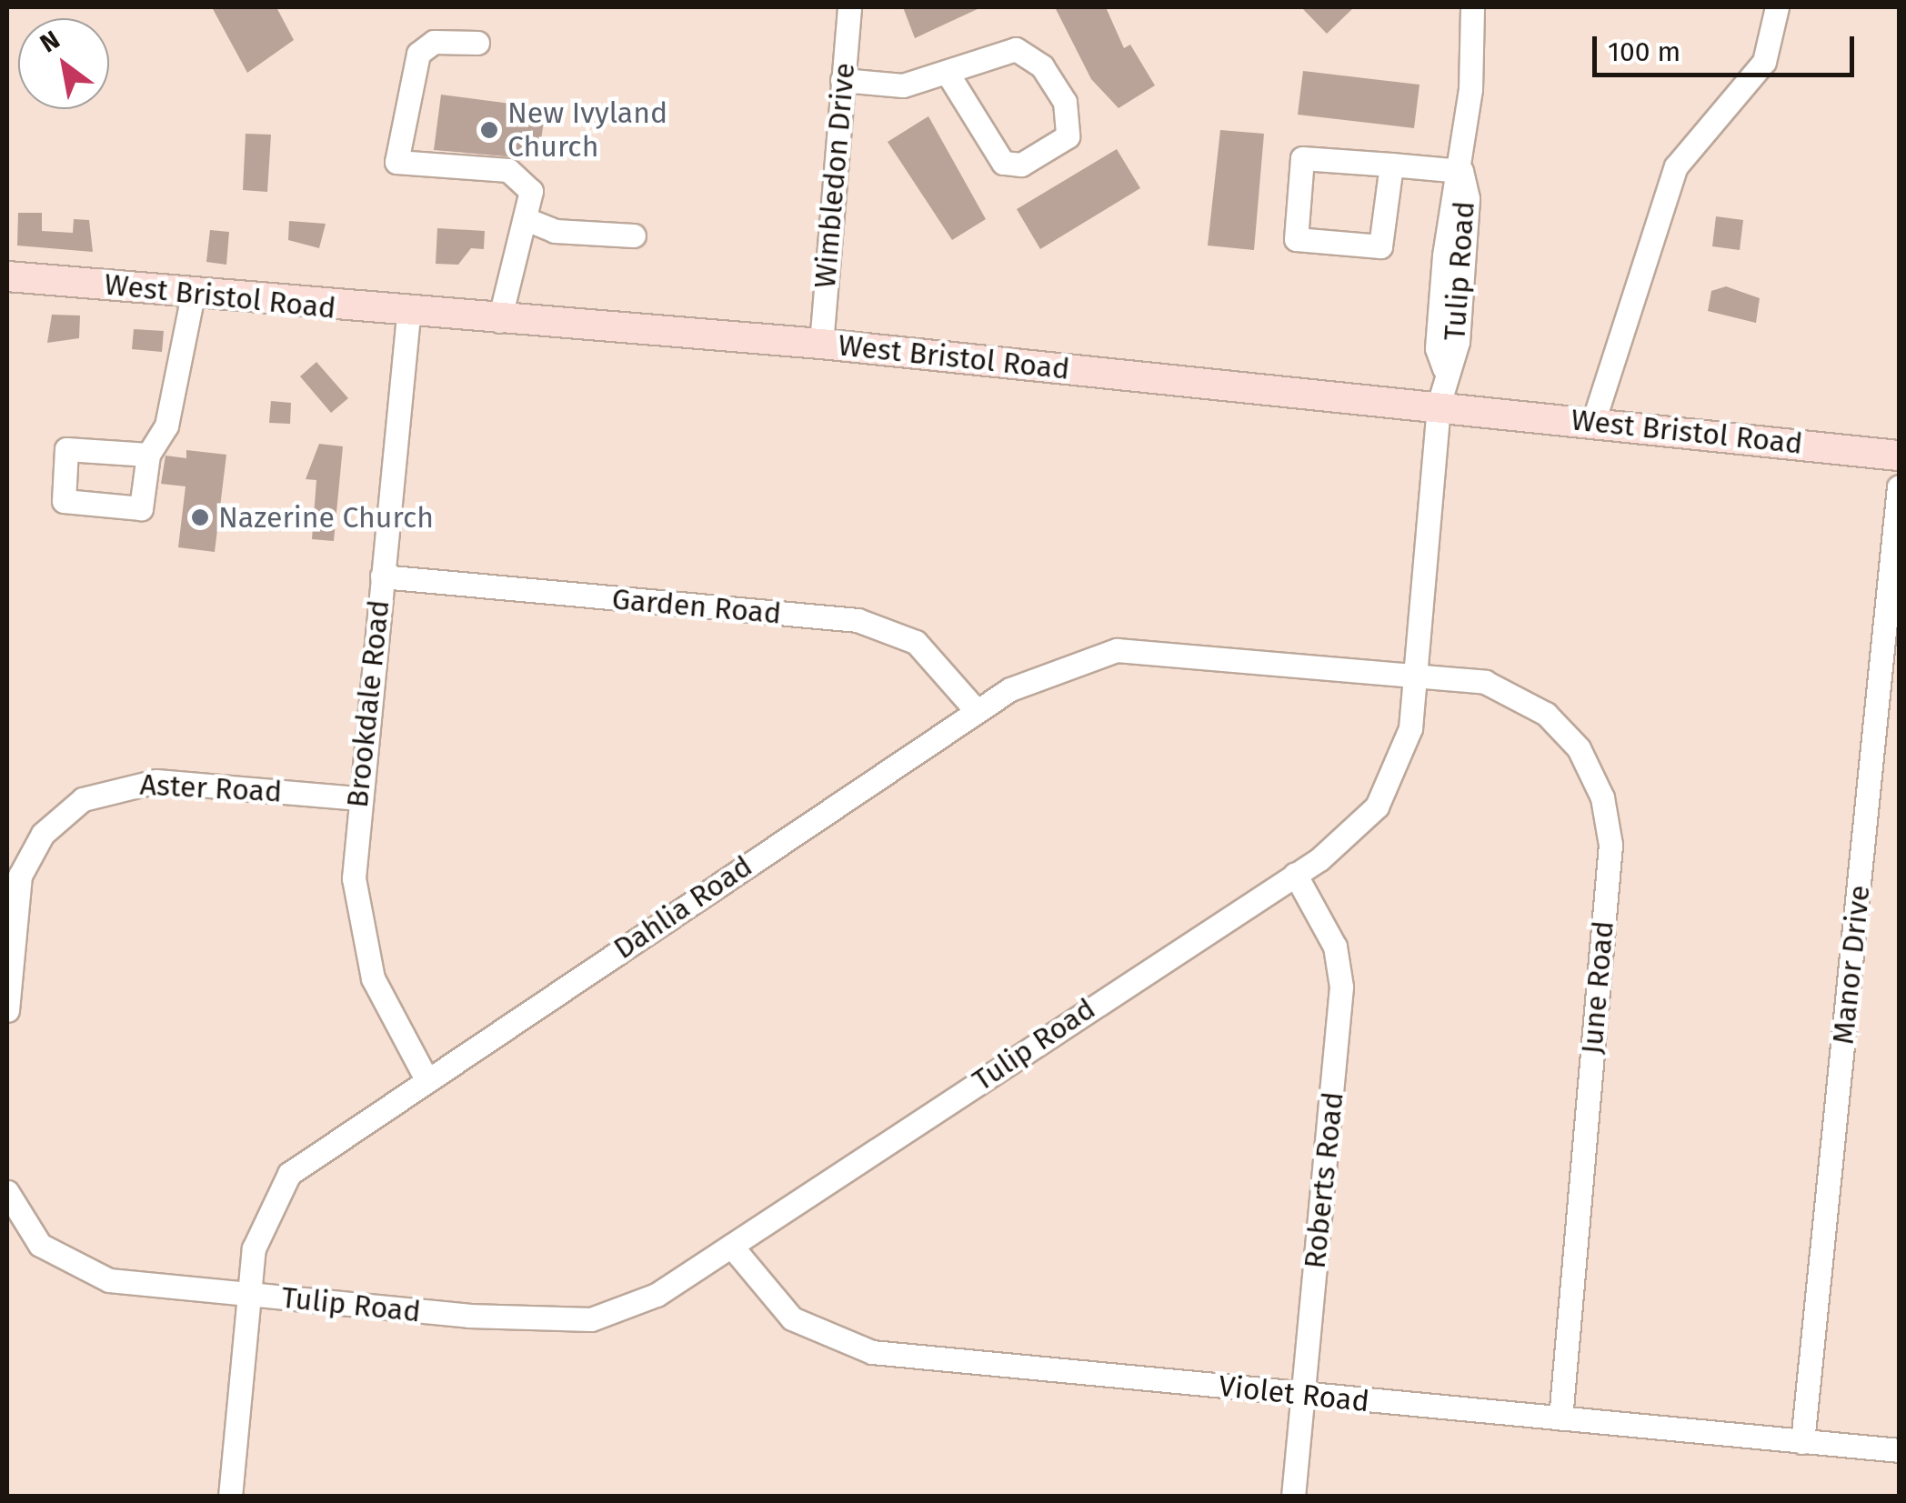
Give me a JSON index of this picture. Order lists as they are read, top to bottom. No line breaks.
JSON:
{"streets":{"main road":["West Bristol Road"],"street":["Wimbledon Drive","Tulip Road","Garden Road","Brookdale Road","Aster Road","Dahlia Road","Manor Drive","June Road","Roberts Road","Violet Road"]},"crossings":[["Wimbledon Drive","West Bristol Road"],["Tulip Road","West Bristol Road"],["Tulip Road","Dahlia Road"],["Tulip Road","June Road"],["Tulip Road","Roberts Road"],["Tulip Road","Violet Road"],["West Bristol Road","Brookdale Road"],["Garden Road","Brookdale Road"],["Garden Road","Dahlia Road"],["Brookdale Road","Aster Road"],["Brookdale Road","Dahlia Road"],["Dahlia Road","June Road"],["Manor Drive","Violet Road"],["June Road","Violet Road"],["Roberts Road","Violet Road"]],"places":["New Ivyland Church","Nazerine Church"],"scale_bar":"100 m","north":"top left"}
